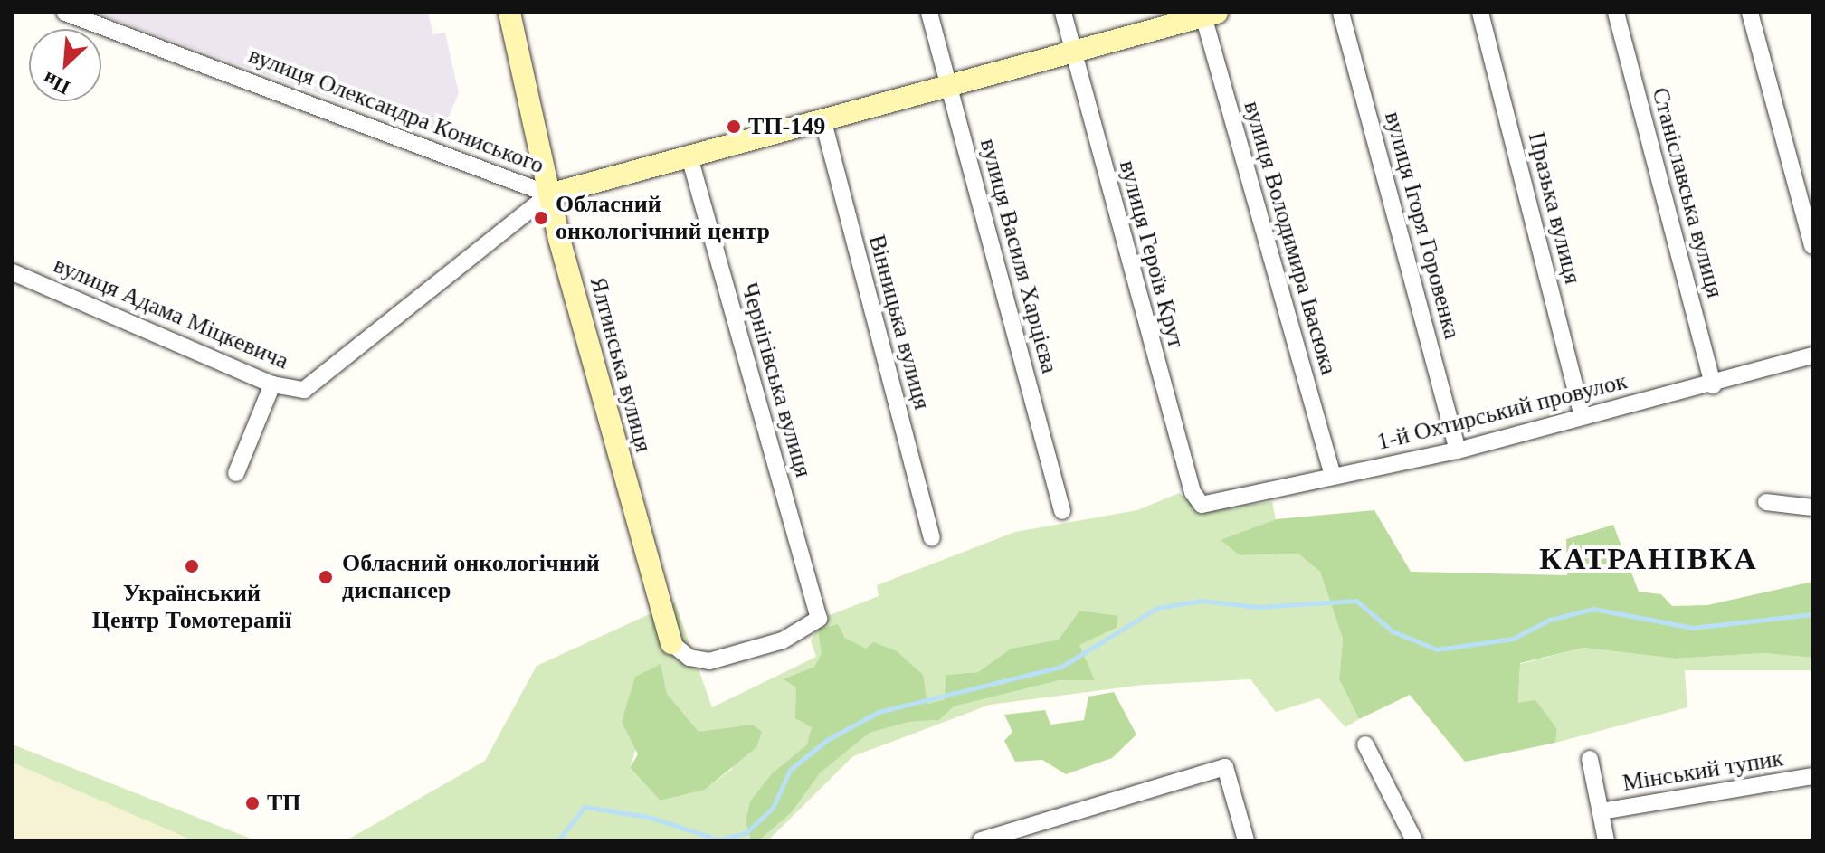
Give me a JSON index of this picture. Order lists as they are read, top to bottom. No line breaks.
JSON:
{"streets":{"street":["вулиця Олександра Кониського","Станіславська вулиця","Празька вулиця","вулиця Ігоря Горовенка","вулиця Володимира Івасюка","вулиця Героїв Крут","вулиця Василя Харцієва","вулиця Адама Міцкевича","Вінницька вулиця","Ялтинська вулиця","Чернігівська вулиця","1-й Охтирський провулок","Мінський тупик"]},"crossings":[["вулиця Олександра Кониського","вулиця Володимира Івасюка"],["вулиця Олександра Кониського","вулиця Героїв Крут"],["вулиця Олександра Кониського","вулиця Василя Харцієва"],["вулиця Олександра Кониського","вулиця Адама Міцкевича"],["вулиця Олександра Кониського","Вінницька вулиця"],["вулиця Олександра Кониського","Ялтинська вулиця"],["вулиця Олександра Кониського","Чернігівська вулиця"],["Станіславська вулиця","1-й Охтирський провулок"],["Празька вулиця","1-й Охтирський провулок"],["вулиця Ігоря Горовенка","1-й Охтирський провулок"],["вулиця Володимира Івасюка","1-й Охтирський провулок"],["вулиця Героїв Крут","1-й Охтирський провулок"],["вулиця Адама Міцкевича","Ялтинська вулиця"],["Ялтинська вулиця","Чернігівська вулиця"]],"districts":["КАТРАНІВКА"],"places":["ТП-149","Обласний онкологічний центр","Український Центр Томотерапії","Обласний онкологічний диспансер","ТП"],"north":"bottom left"}
